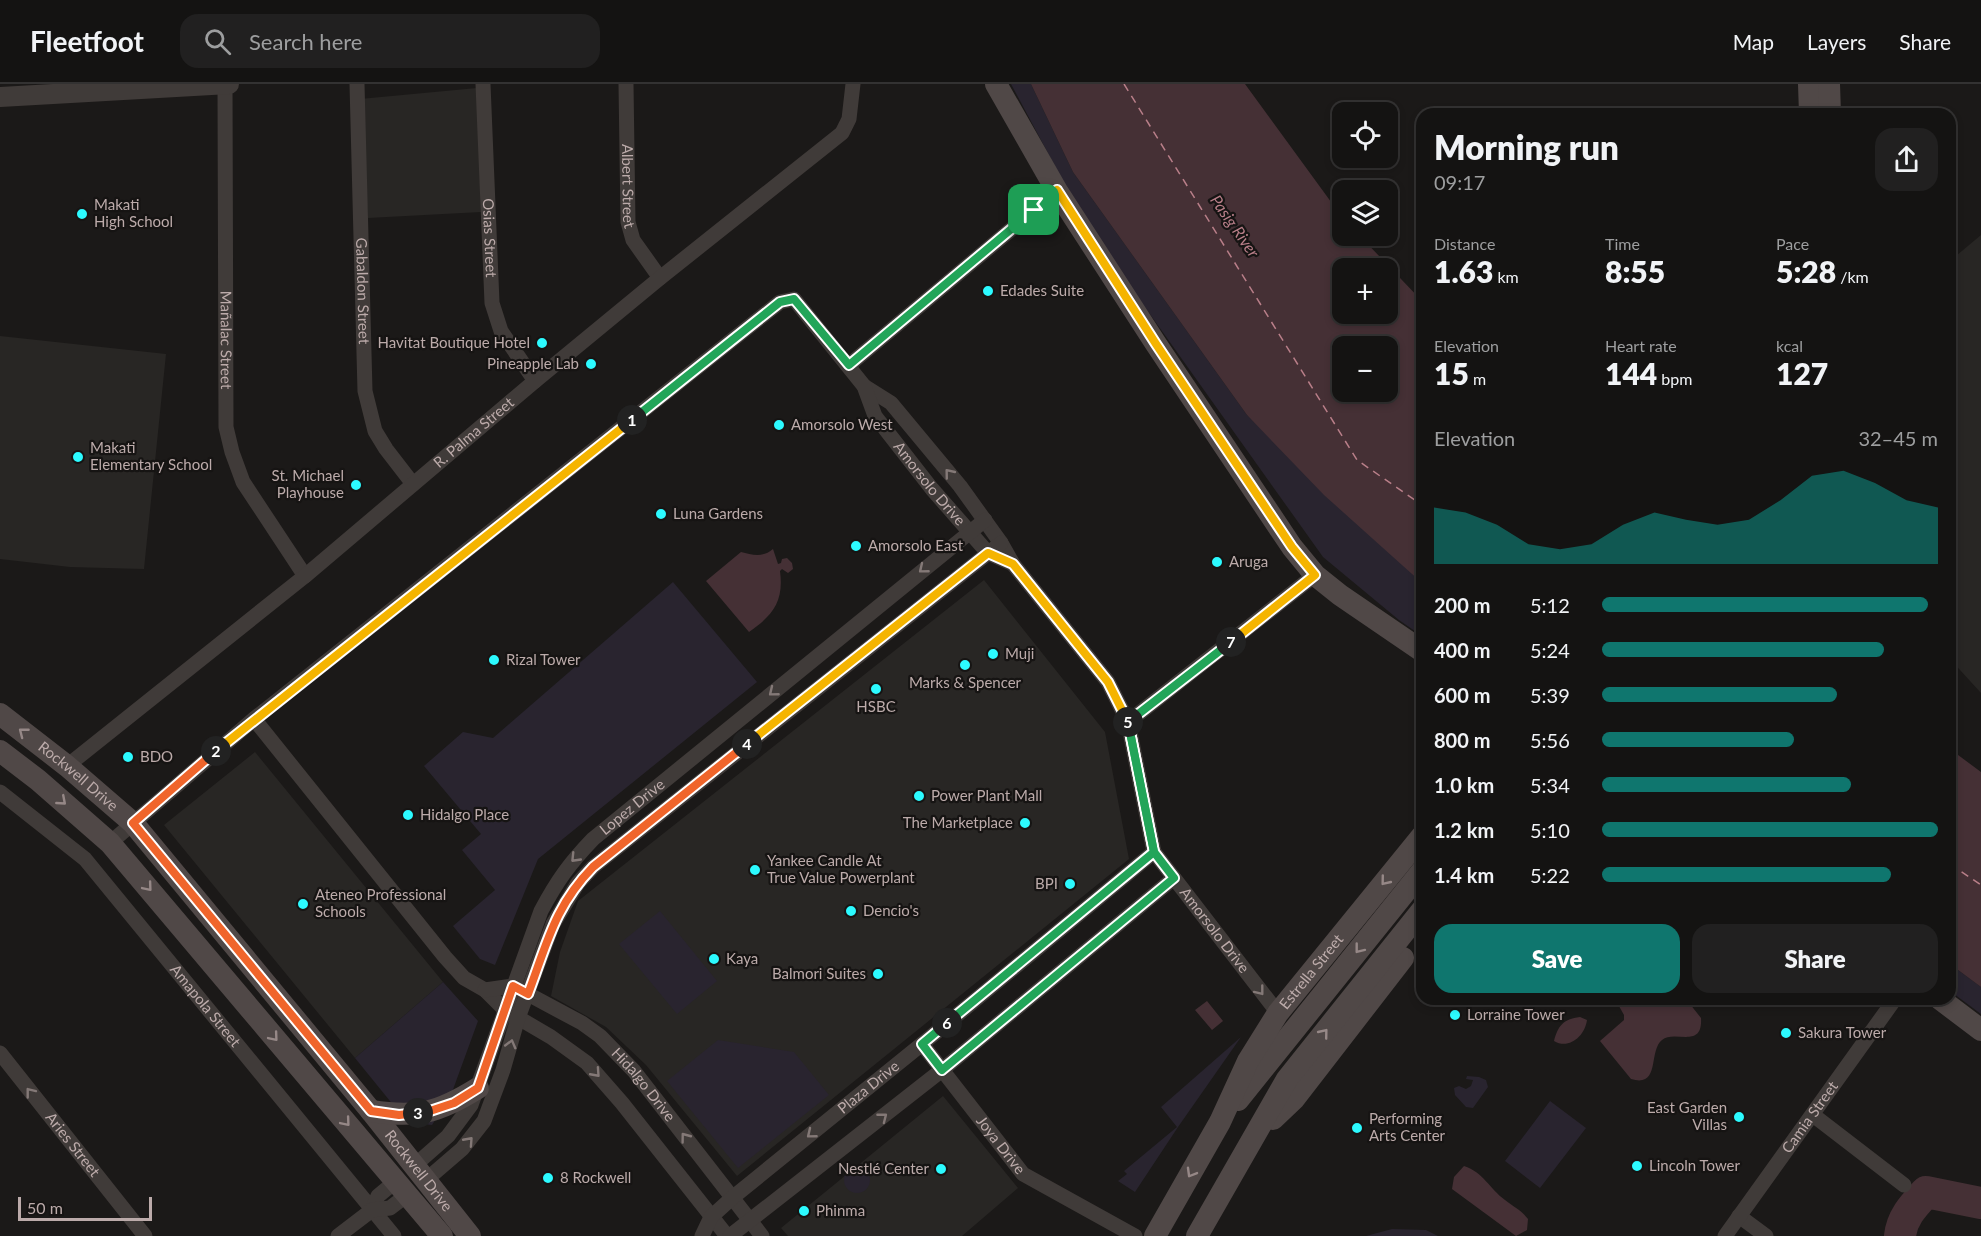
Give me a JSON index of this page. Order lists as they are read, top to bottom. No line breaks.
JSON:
{"streets":{"main road":["Rockwell Drive","Estrella Street"],"street":["Albert Street","Osias Street","Gabaldon Street","Mañalac Street","R. Palma Street","Amorsolo Drive","Lopez Drive","Amapola Street","Hidalgo Drive","Plaza Drive","Camia Street","Joya Drive","Aries Street"]},"crossings":[["Albert Street","R. Palma Street"],["Osias Street","R. Palma Street"],["Gabaldon Street","R. Palma Street"],["Mañalac Street","R. Palma Street"],["R. Palma Street","Rockwell Drive"],["Amorsolo Drive","Lopez Drive"],["Amorsolo Drive","Estrella Street"],["Amorsolo Drive","Hidalgo Drive"],["Amorsolo Drive","Plaza Drive"],["Rockwell Drive","Lopez Drive"],["Lopez Drive","Hidalgo Drive"],["Hidalgo Drive","Plaza Drive"],["Plaza Drive","Joya Drive"]],"one_way":["Aries Street"],"water":["Pasig River"],"places":["Makati High School","Edades Suite","Havitat Boutique Hotel","Pineapple Lab","Amorsolo West","Makati Elementary School","St. Michael Playhouse","Luna Gardens","Amorsolo East","Aruga","Muji","Rizal Tower","Marks & Spencer","HSBC","BDO","Power Plant Mall","Hidalgo Place","The Marketplace","Yankee Candle At True Value Powerplant","BPI","Ateneo Professional Schools","Dencio's","Kaya","Balmori Suites","Lorraine Tower","Sakura Tower","East Garden Villas","Performing Arts Center","Lincoln Tower","Nestlé Center","8 Rockwell","Phinma"],"scale_bar":"50 m","page":{"header":"Fleetfoot","search":"Search here","nav":["Map","Layers","Share"],"map_buttons":["+","−"],"heading":["Morning run","09:17"],"stats":[["Distance","1.63 km"],["Time","8:55"],["Pace","5:28 /km"],["Elevation","15 m"],["Heart rate","144 bpm"],["kcal","127"]],"pins":["1","7","5","4","2","6","3"],"chart":["Elevation","32–45 m"],"list":[{"name":"200 m","note":"5:12"},{"name":"400 m","note":"5:24"},{"name":"600 m","note":"5:39"},{"name":"800 m","note":"5:56"},{"name":"1.0 km","note":"5:34"},{"name":"1.2 km","note":"5:10"},{"name":"1.4 km","note":"5:22"}],"buttons":["Save","Share"],"scale":"50 m"}}
